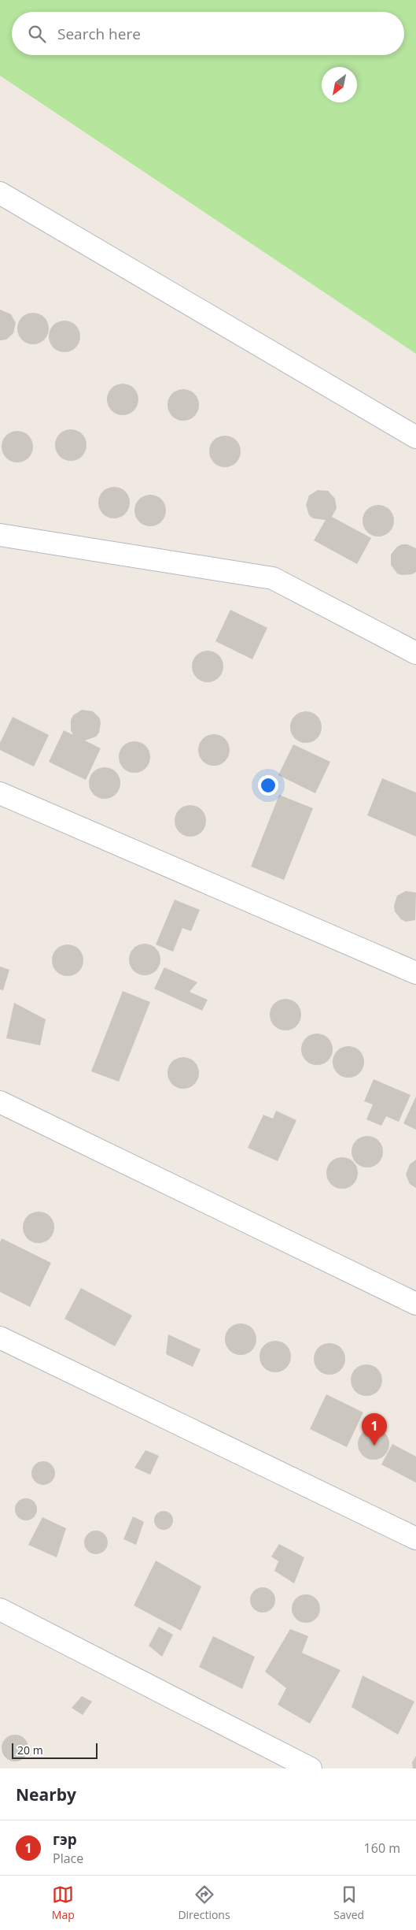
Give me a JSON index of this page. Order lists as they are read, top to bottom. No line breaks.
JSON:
{"scale_bar":"20 m","north":"bottom left","page":{"search":"Search here","pins":"1","scale":"20 m","heading":"Nearby","list":[{"mark":"1","name":"гэр","note":"Place","value":"160 m"}],"nav":["Map","Directions","Saved"]}}
